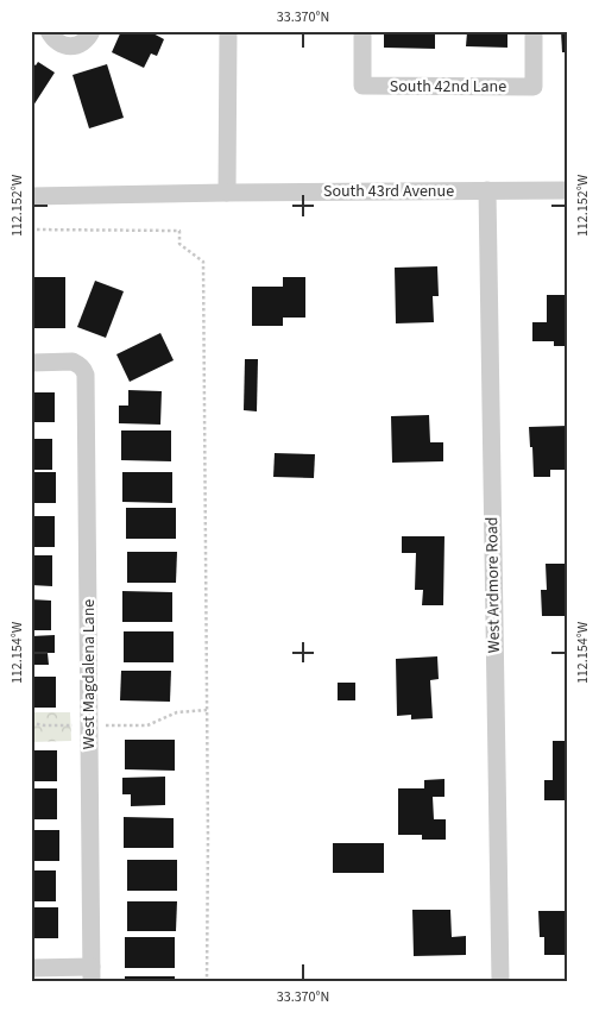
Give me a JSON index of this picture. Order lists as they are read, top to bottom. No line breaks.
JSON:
{"streets":{"street":["South 42nd Lane","South 43rd Avenue","West Ardmore Road","West Magdalena Lane"]},"crossings":[["South 43rd Avenue","West Ardmore Road"]],"coordinates":["33.370°N","112.152°W","112.154°W"]}
